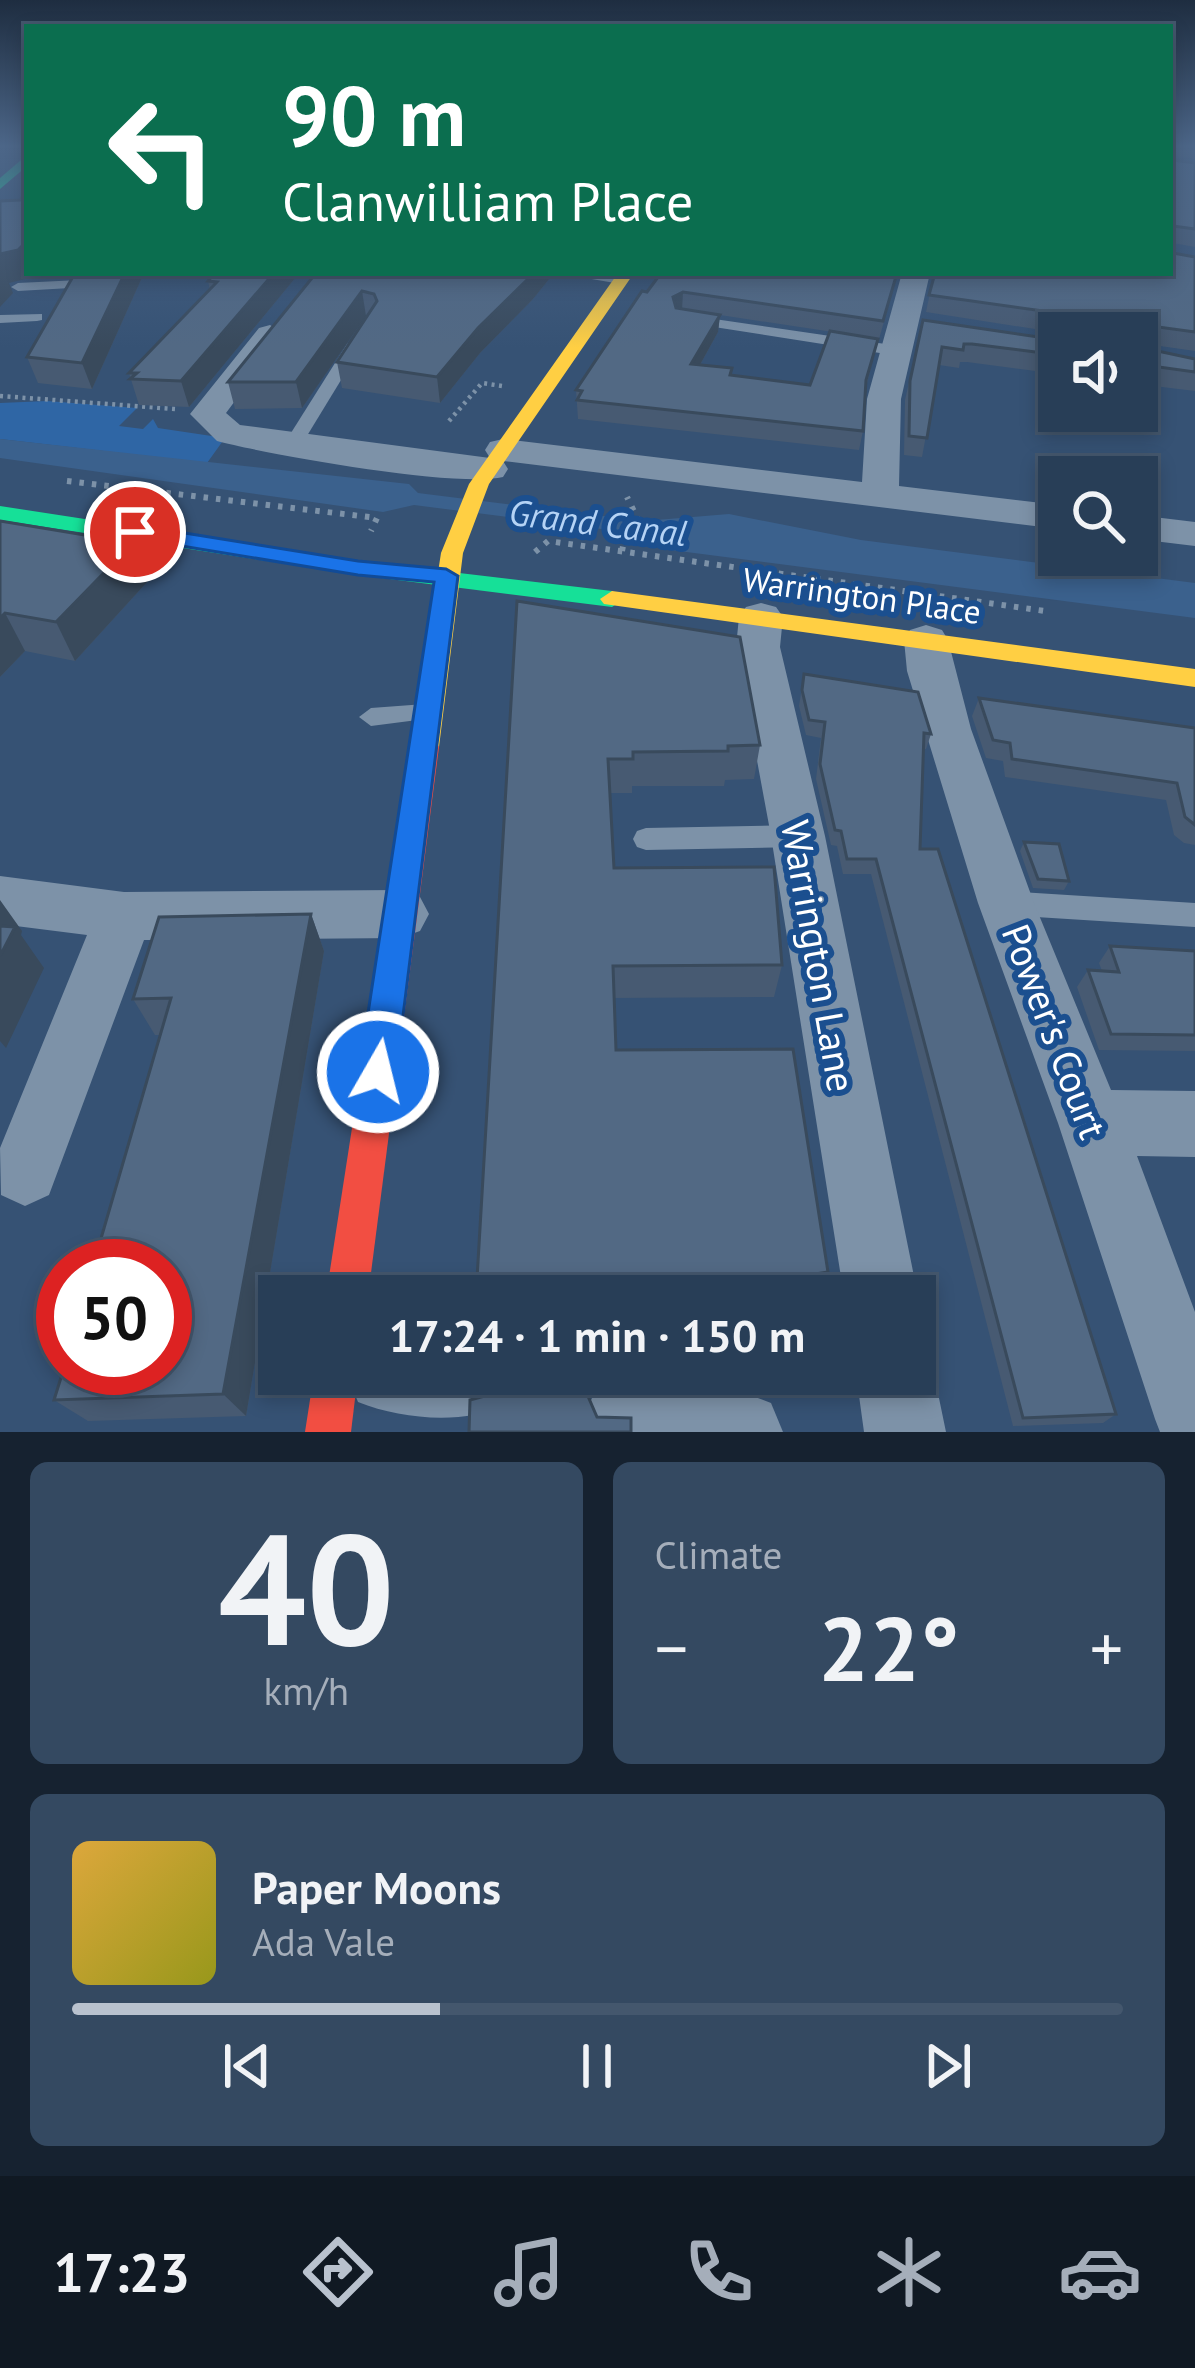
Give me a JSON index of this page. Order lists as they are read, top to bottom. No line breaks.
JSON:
{"streets":{"main road":["Warrington Place"],"street":["Warrington Lane","Power's Court"]},"crossings":[["Warrington Place","Warrington Lane"],["Warrington Place","Power's Court"]],"water":["Grand Canal"],"page":{"turn":["90 m","Clanwilliam Place"],"limit":"50","trip":"17:24 · 1 min · 150 m","tile":[["40","km/h"],"Climate"],"heat":["−","22°","+"],"song":["Paper Moons","Ada Vale"],"tabs":"17:23"}}
